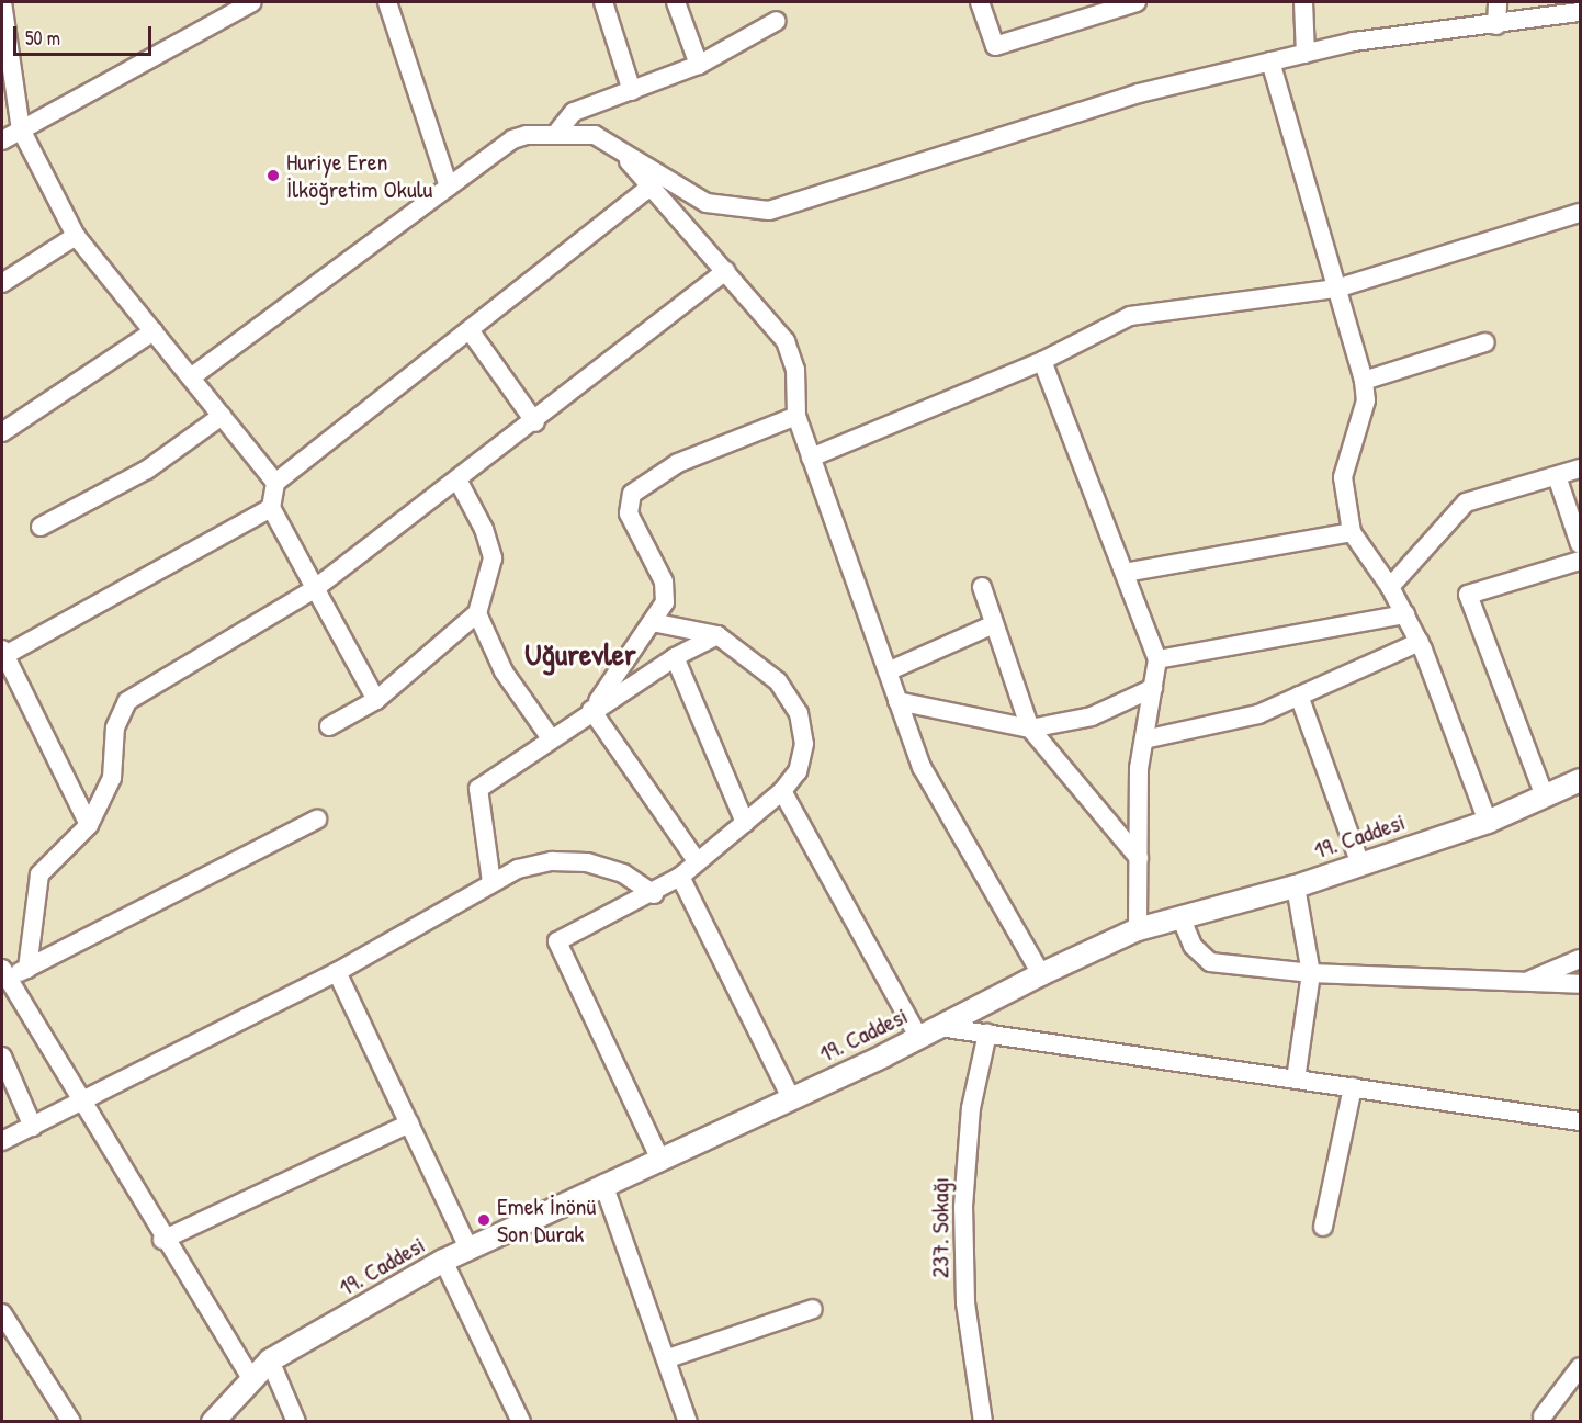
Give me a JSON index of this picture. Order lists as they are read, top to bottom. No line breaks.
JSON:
{"streets":{"street":["19. Caddesi","237. Sokağı"]},"districts":["Uğurevler"],"places":["Huriye Eren İlköğretim Okulu","Emek İnönü Son Durak"],"scale_bar":"50 m"}
